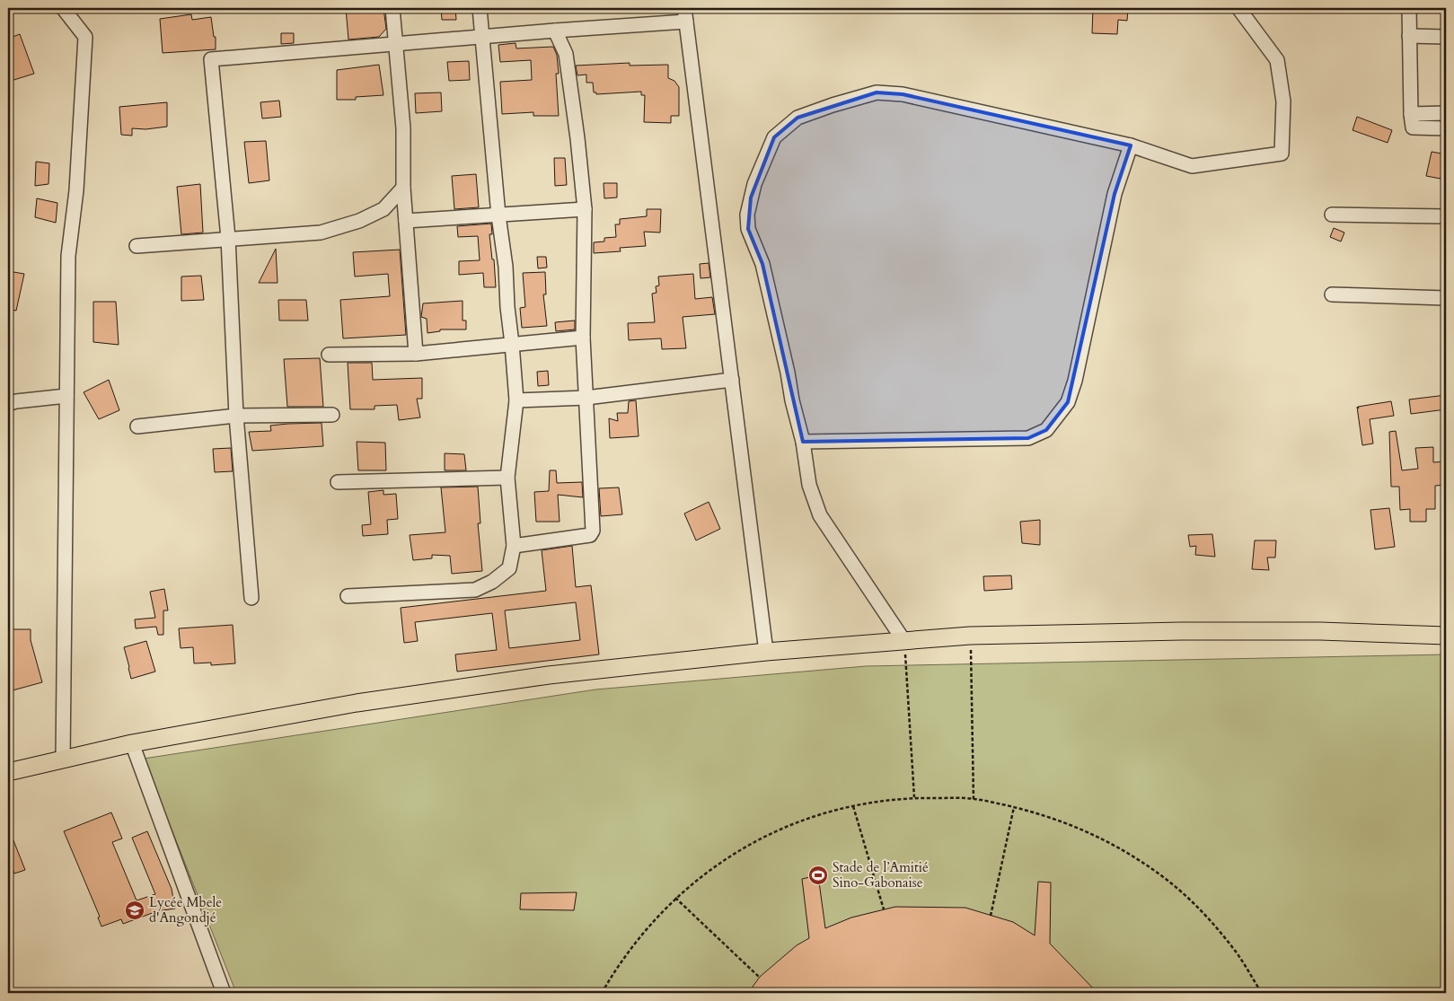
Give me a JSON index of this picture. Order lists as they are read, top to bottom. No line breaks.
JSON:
{"places":{"sports":["Stade de l’Amitié Sino-Gabonaise"],"school or university":["Lycée Mbele d'Angondjé"]}}
